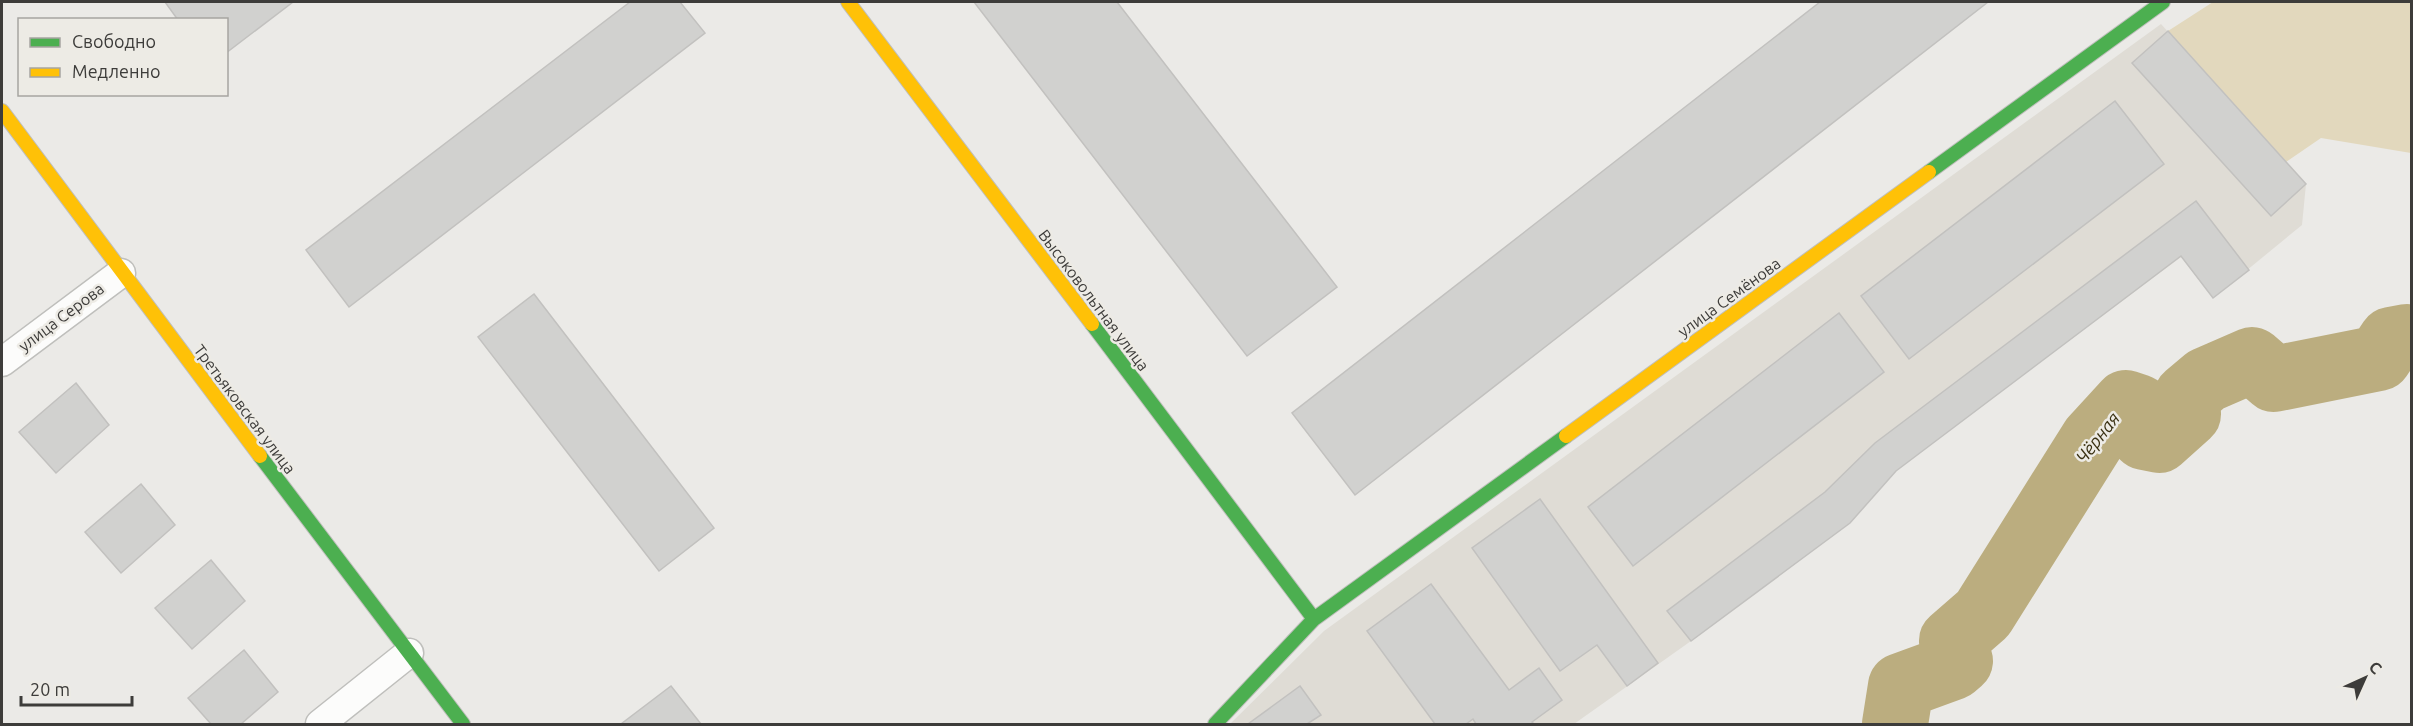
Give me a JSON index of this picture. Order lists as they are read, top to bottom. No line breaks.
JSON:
{"streets":{"street":["улица Семёнова","Высоковольтная улица","улица Серова","Третьяковская улица"]},"crossings":[["улица Семёнова","Высоковольтная улица"],["улица Серова","Третьяковская улица"]],"water":["Чёрная"],"legend":["Свободно","Медленно"],"scale_bar":"20 m","north":"top right"}
